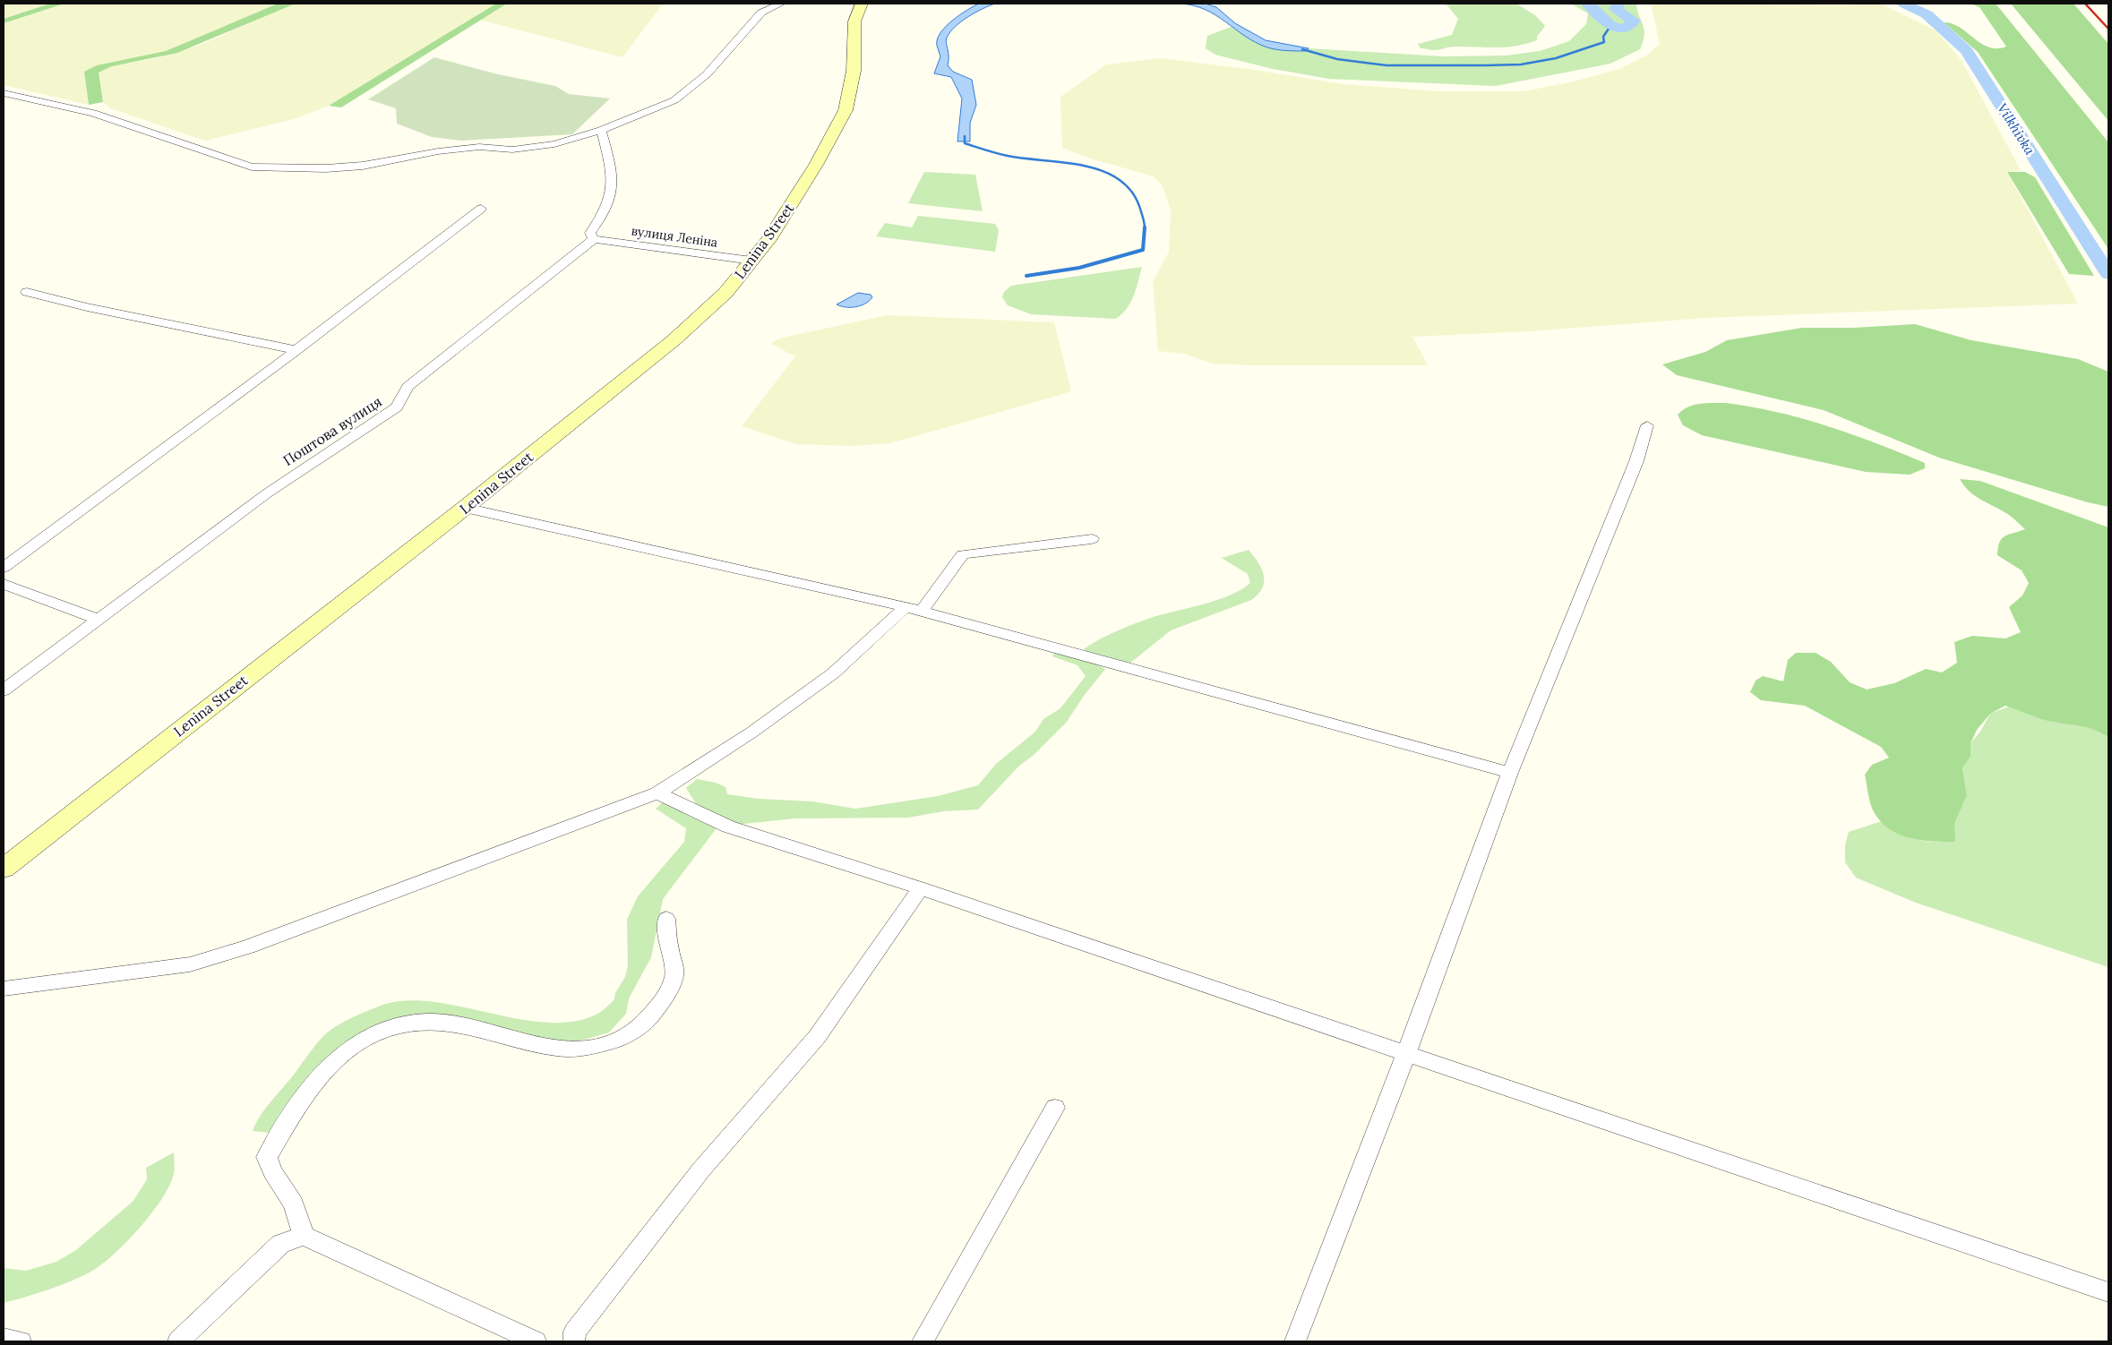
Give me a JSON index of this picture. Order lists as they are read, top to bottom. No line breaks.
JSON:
{"streets":{"street":["вулиця Леніна","Lenina Street","Поштова вулиця"]},"crossings":[["вулиця Леніна","Lenina Street"],["вулиця Леніна","Поштова вулиця"]],"water":["Vilkhivka"]}
